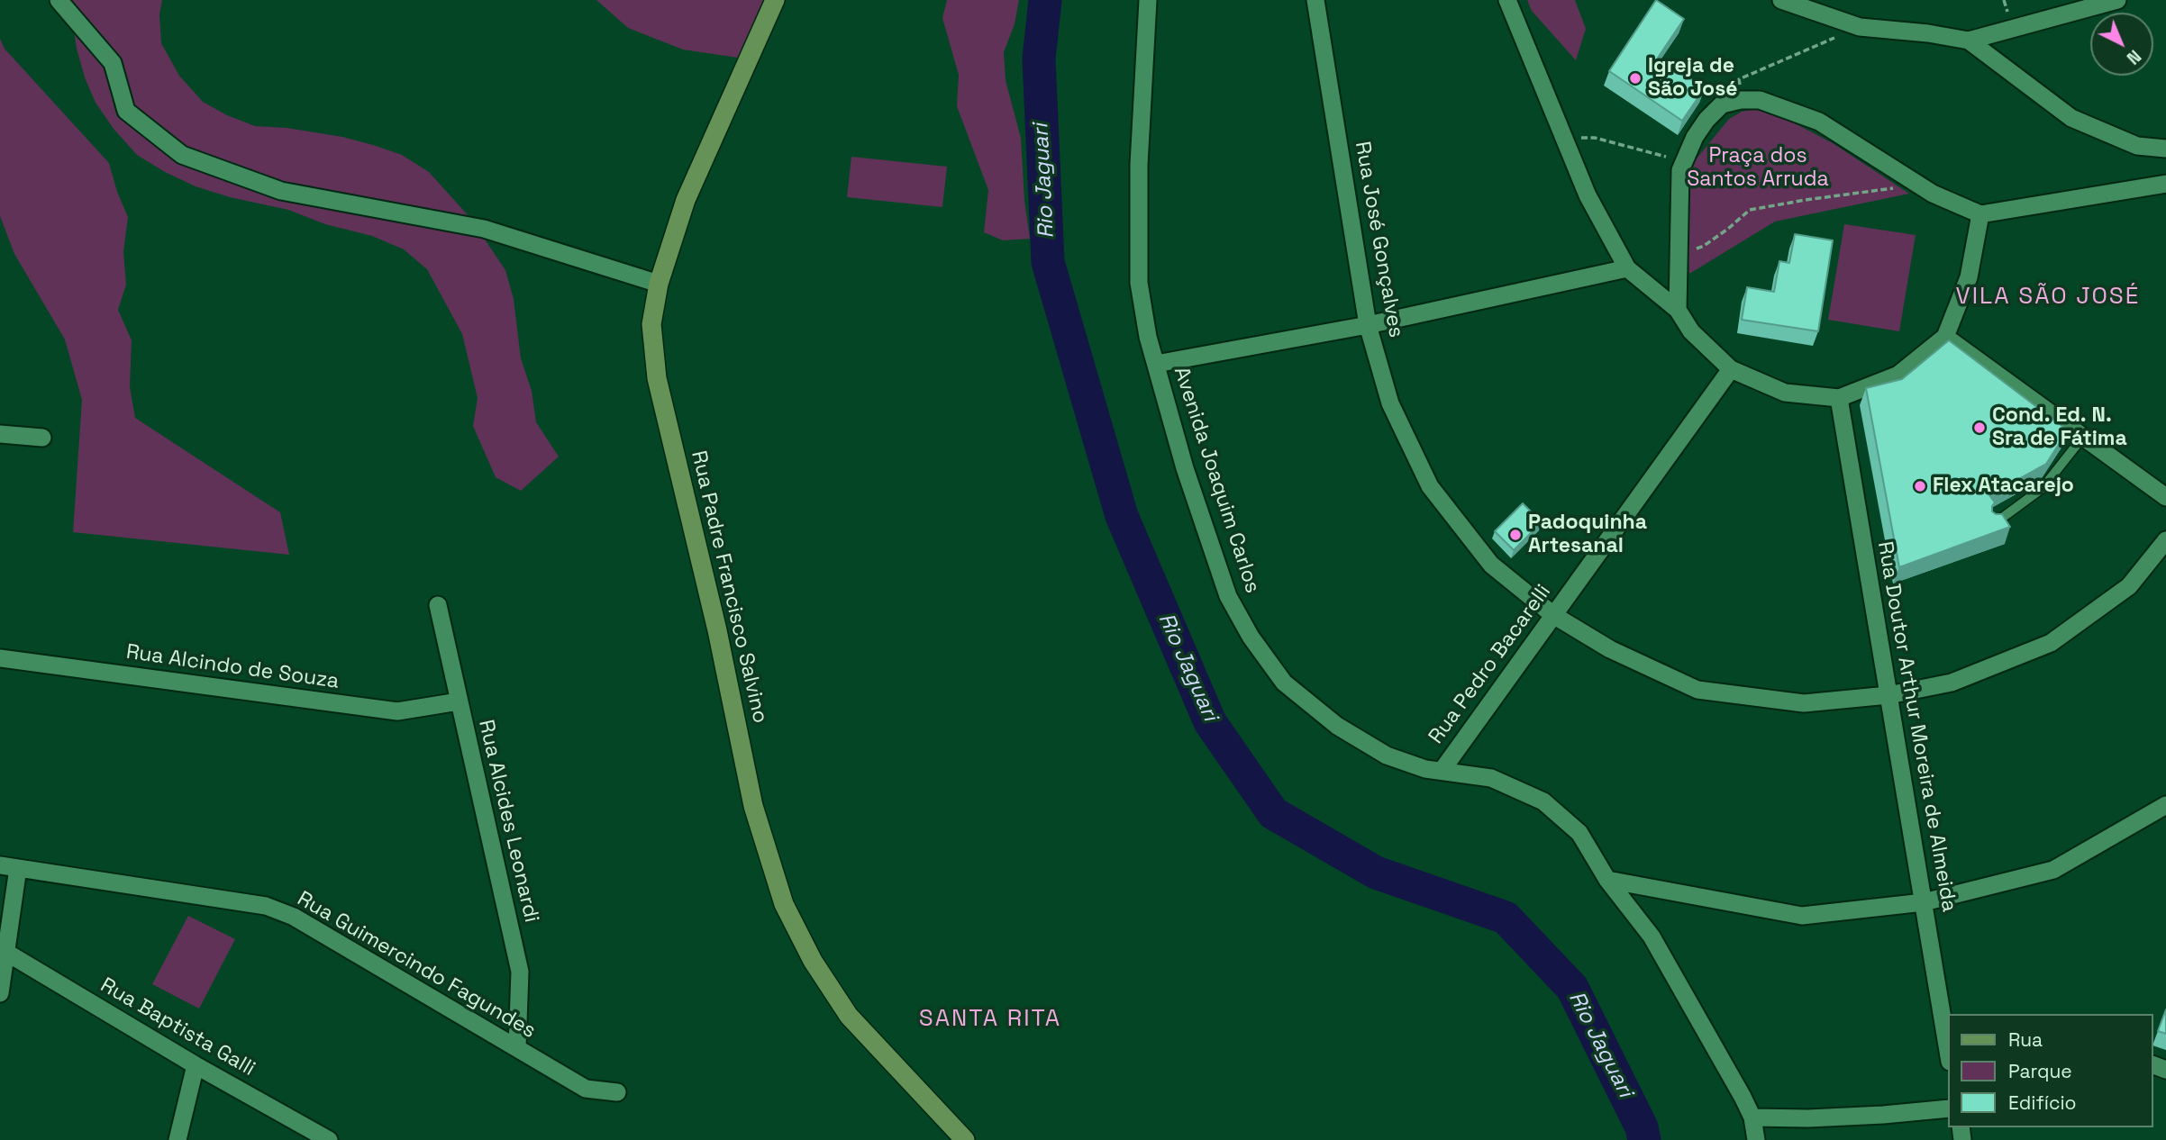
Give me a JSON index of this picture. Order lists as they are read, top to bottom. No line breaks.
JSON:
{"streets":{"street":["Rua José Gonçalves","Avenida Joaquim Carlos","Rua Padre Francisco Salvino","Rua Pedro Bacarelli","Rua Alcindo de Souza","Rua Doutor Arthur Moreira de Almeida","Rua Alcides Leonardi","Rua Guimercindo Fagundes","Rua Baptista Galli"]},"crossings":[["Rua José Gonçalves","Rua Pedro Bacarelli"],["Rua José Gonçalves","Rua Doutor Arthur Moreira de Almeida"],["Avenida Joaquim Carlos","Rua Pedro Bacarelli"],["Rua Alcindo de Souza","Rua Alcides Leonardi"],["Rua Alcides Leonardi","Rua Guimercindo Fagundes"]],"districts":["VILA SÃO JOSÉ","SANTA RITA"],"water":["Rio Jaguari"],"parks":["Praça dos Santos Arruda"],"places":["Igreja de São José","Cond. Ed. N. Sra de Fátima","Flex Atacarejo","Padoquinha Artesanal"],"legend":["Rua","Parque","Edifício"],"north":"bottom right"}
